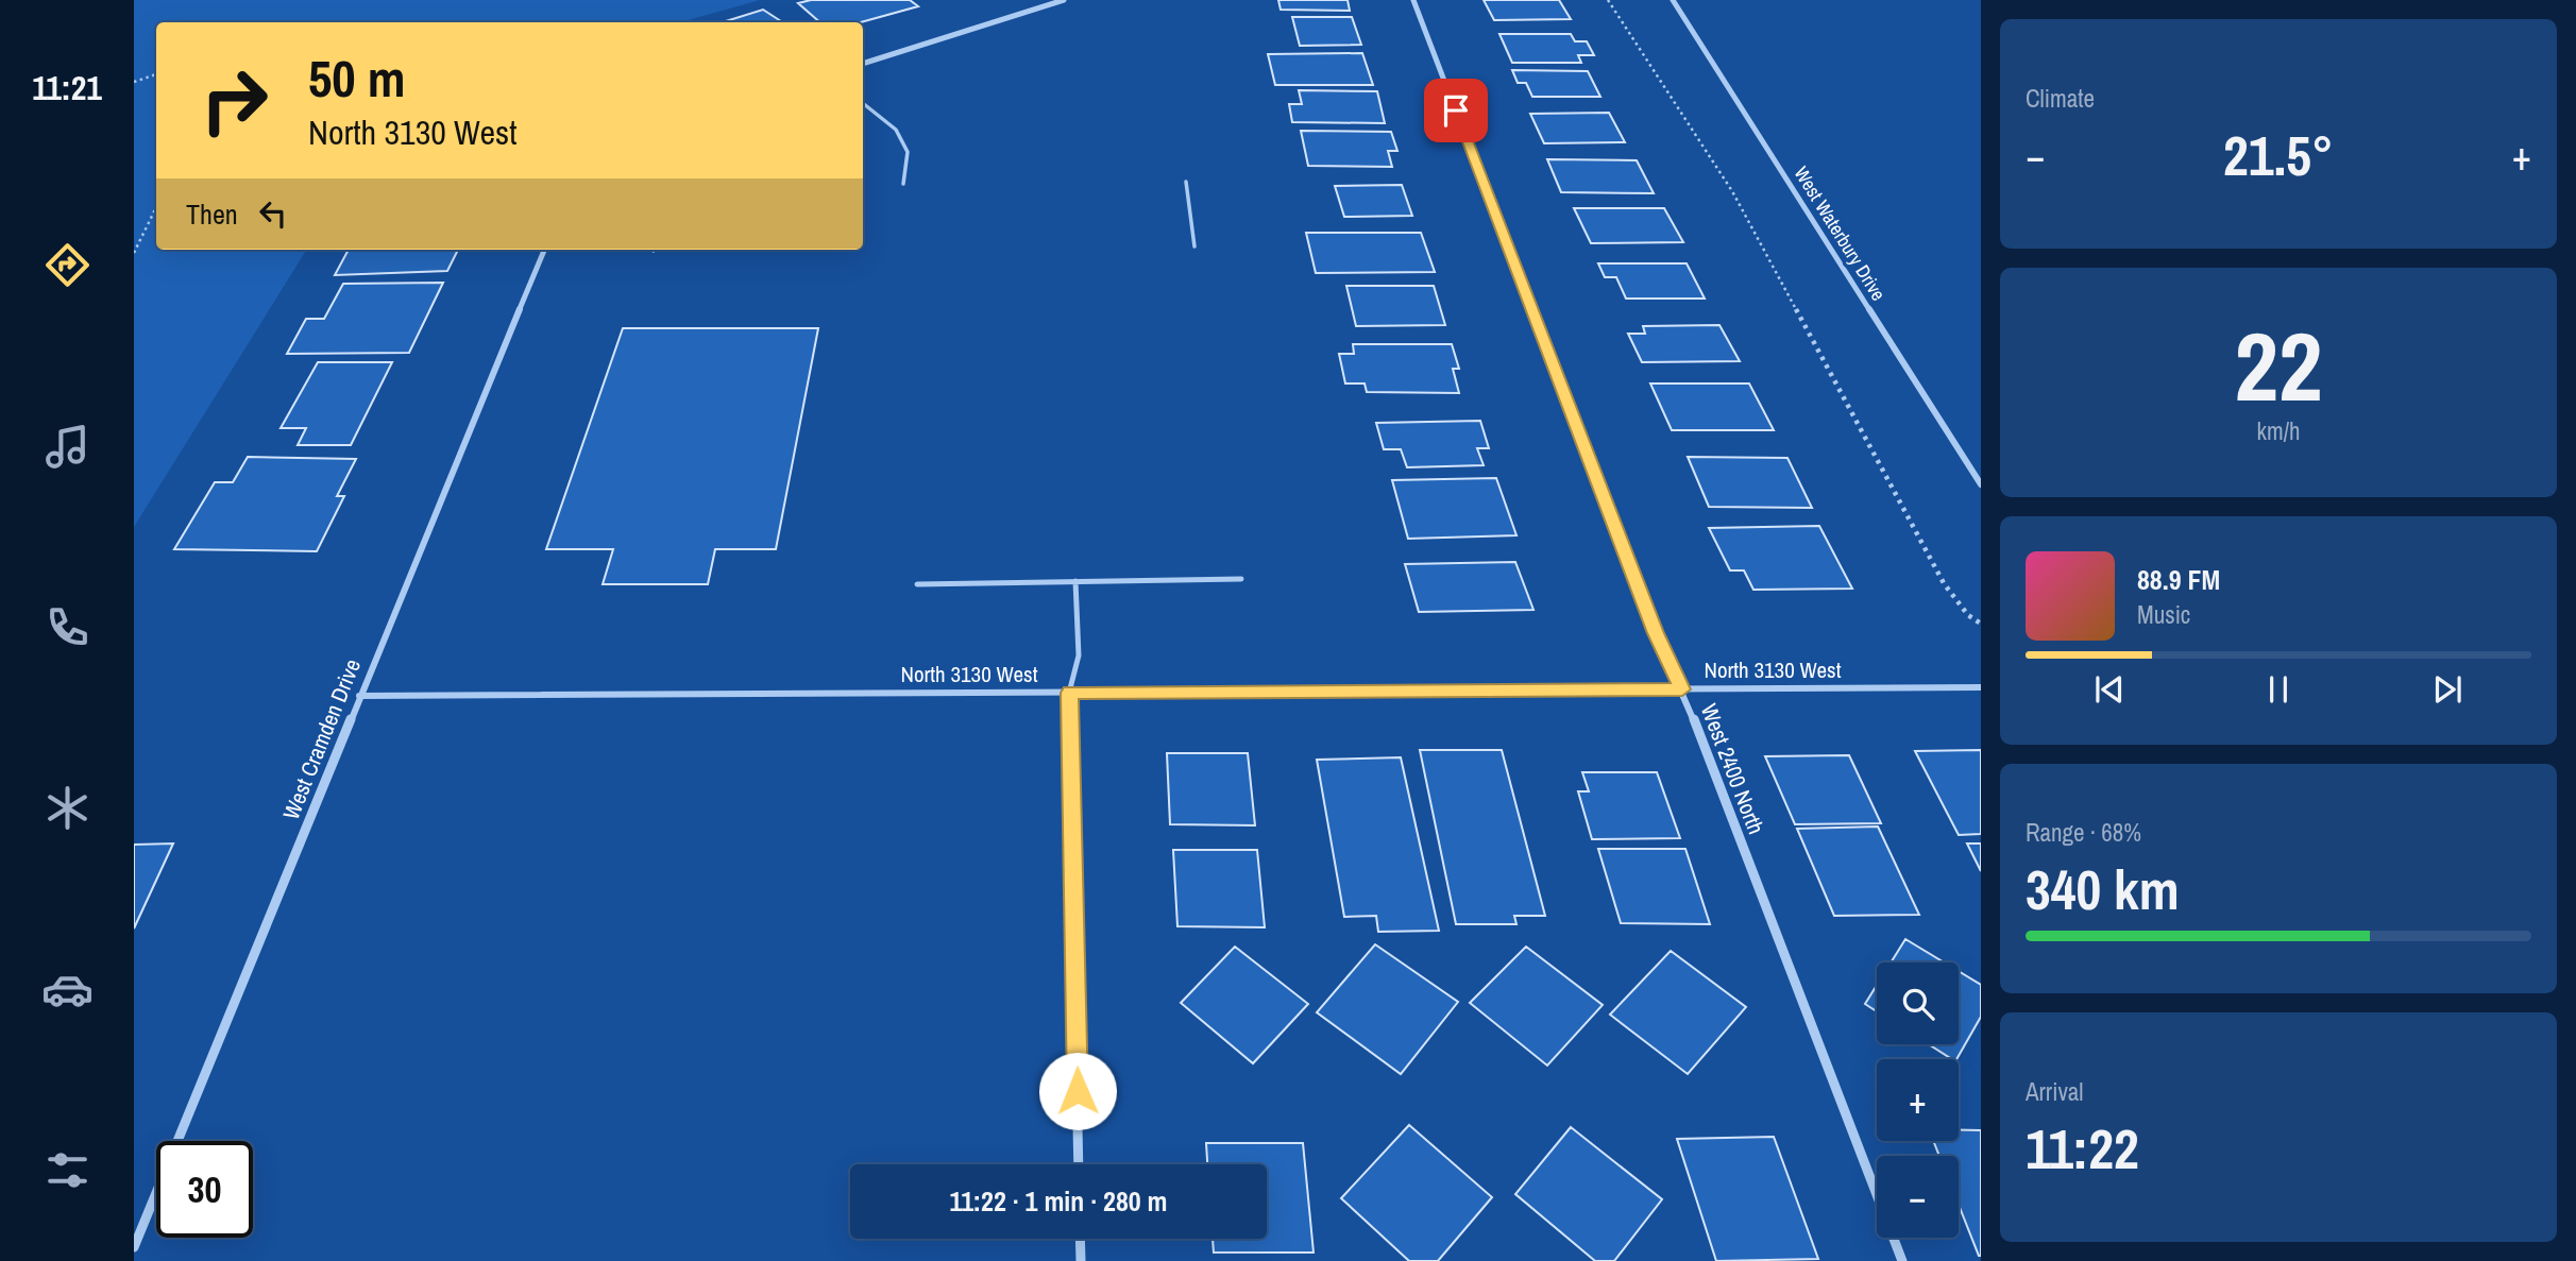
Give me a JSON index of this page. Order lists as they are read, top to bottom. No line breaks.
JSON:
{"streets":{"street":["West Waterbury Drive","North 3130 West","West Cramden Drive","West 2400 North"]},"crossings":[["North 3130 West","West Cramden Drive"],["North 3130 West","West 2400 North"]],"page":{"tabs":"11:21","tile":["Climate",["22","km/h"],["Range · 68%","340 km"],["Arrival","11:22"]],"turn":["50 m","North 3130 West"],"heat":["−","21.5°","+"],"then":"Then","song":["88.9 FM","Music"],"map_buttons":["+","−"],"limit":"30","trip":"11:22 · 1 min · 280 m"}}
